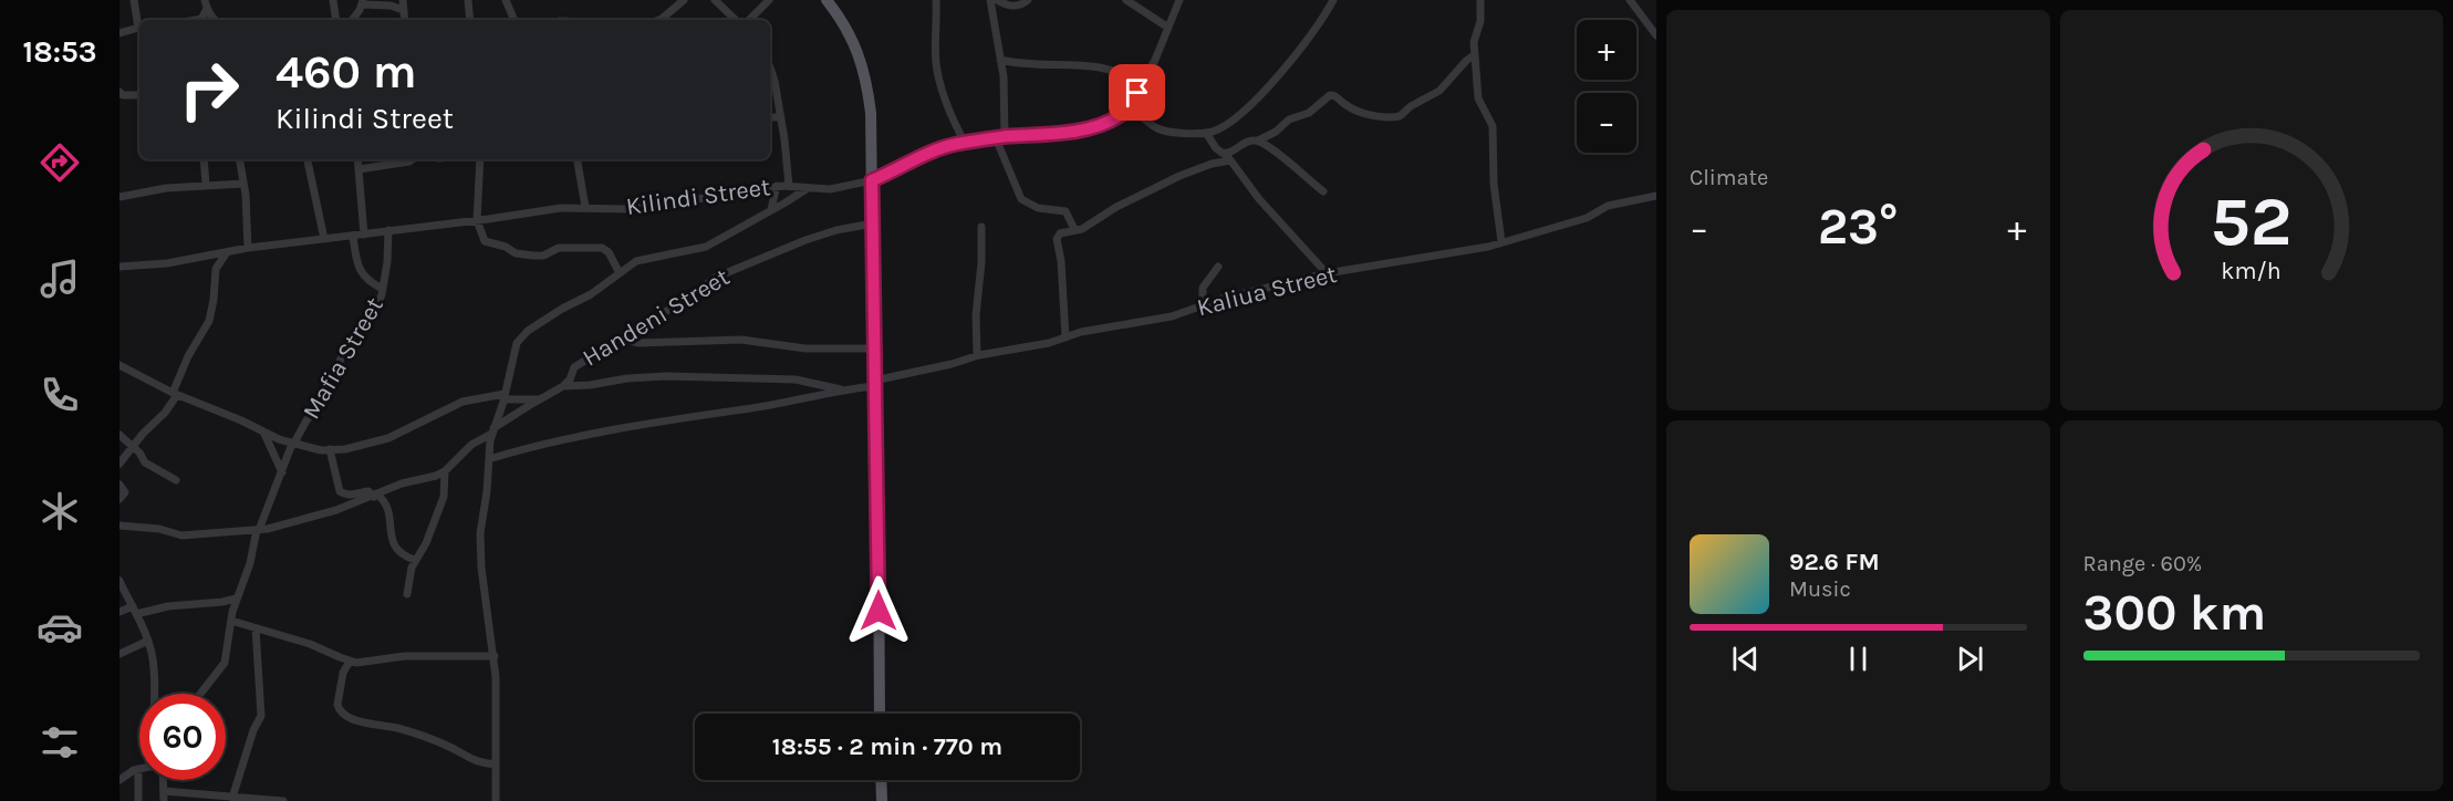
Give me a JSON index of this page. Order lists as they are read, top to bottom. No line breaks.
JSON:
{"streets":{"street":["Kilindi Street","Kaliua Street","Handeni Street","Mafia Street"]},"crossings":[["Kilindi Street","Mafia Street"]],"page":{"tabs":"18:53","tile":["Climate",["Range · 60%","300 km"]],"map_buttons":["+","−"],"turn":["460 m","Kilindi Street"],"heat":["−","23°","+"],"song":["92.6 FM","Music"],"limit":"60","trip":"18:55 · 2 min · 770 m","gauge":["52","km/h"]}}
